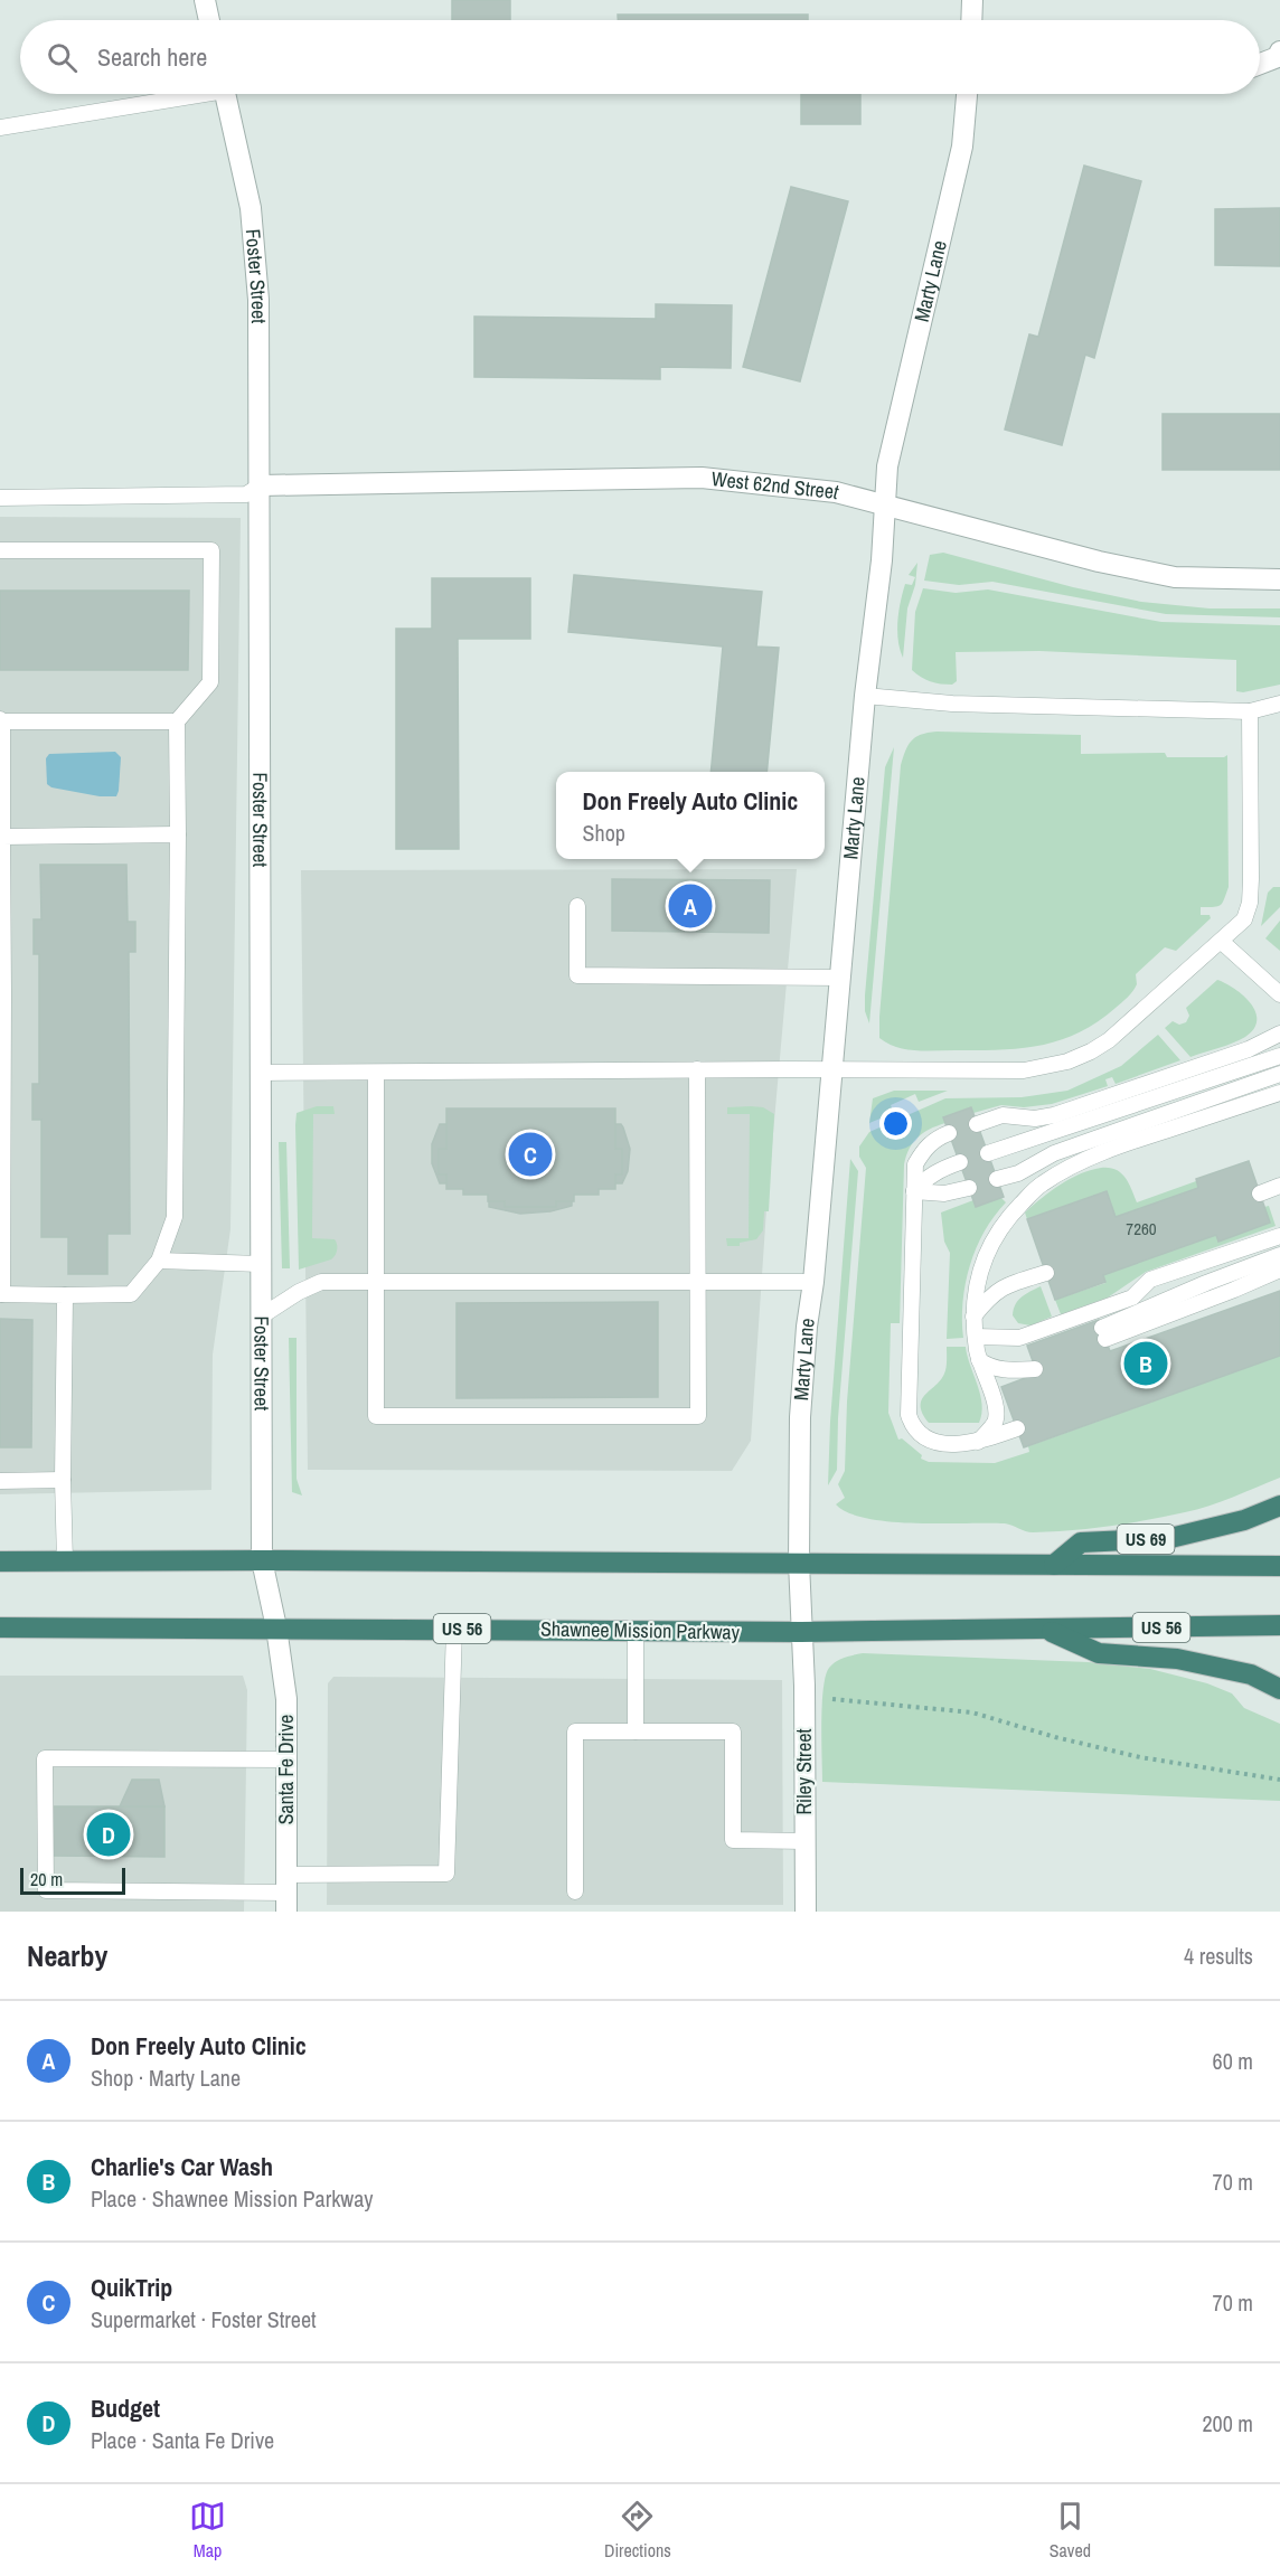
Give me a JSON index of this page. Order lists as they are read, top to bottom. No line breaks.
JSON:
{"streets":{"highway":["US 69","US 56","Shawnee Mission Parkway"],"street":["Foster Street","Marty Lane","West 62nd Street","Santa Fe Drive","Riley Street"]},"crossings":[["Foster Street","West 62nd Street"],["Foster Street","Shawnee Mission Parkway"],["Foster Street","Santa Fe Drive"],["Marty Lane","West 62nd Street"],["Marty Lane","Shawnee Mission Parkway"],["Marty Lane","Riley Street"],["Shawnee Mission Parkway","Santa Fe Drive"],["Shawnee Mission Parkway","Riley Street"]],"house_numbers":["7260"],"scale_bar":"20 m","page":{"search":"Search here","popup":["Don Freely Auto Clinic","Shop"],"pins":["A","C","B","D"],"scale":"20 m","heading":["Nearby","4 results"],"list":[{"mark":"A","name":"Don Freely Auto Clinic","note":"Shop · Marty Lane","value":"60 m"},{"mark":"B","name":"Charlie's Car Wash","note":"Place · Shawnee Mission Parkway","value":"70 m"},{"mark":"C","name":"QuikTrip","note":"Supermarket · Foster Street","value":"70 m"},{"mark":"D","name":"Budget","note":"Place · Santa Fe Drive","value":"200 m"}],"nav":["Map","Directions","Saved"]}}
